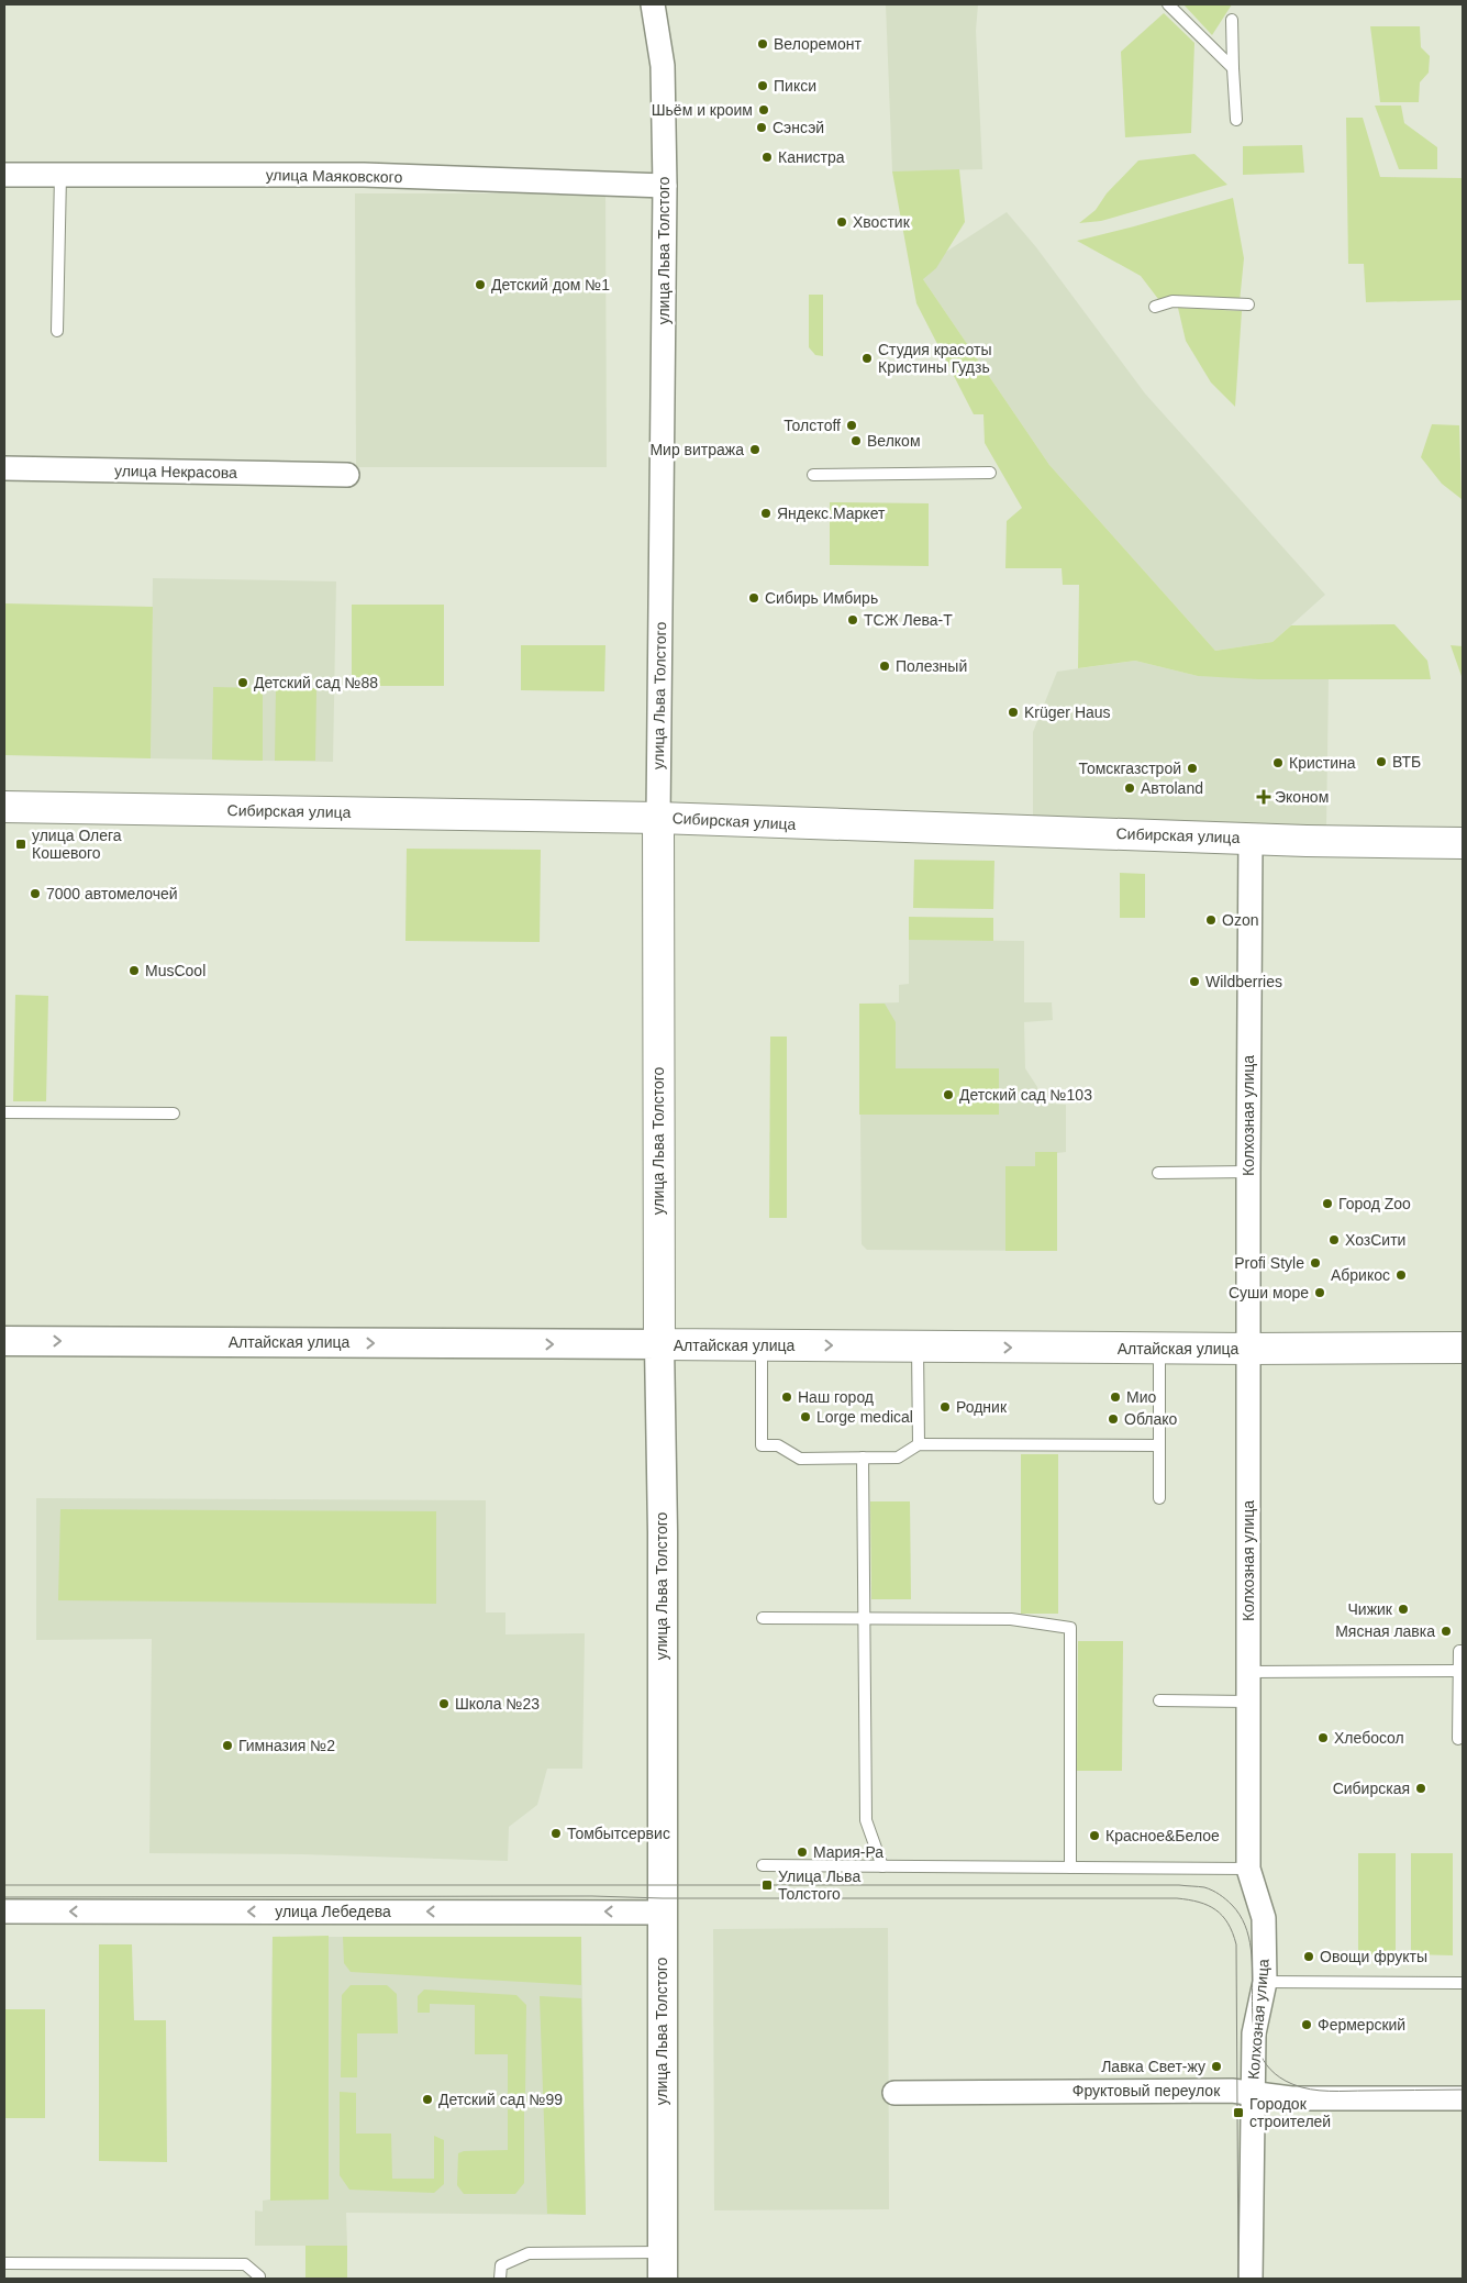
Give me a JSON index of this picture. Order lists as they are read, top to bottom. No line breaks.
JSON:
{"streets":{"main road":["улица Льва Толстого","Сибирская улица","Алтайская улица"],"street":["улица Маяковского","улица Некрасова","Колхозная улица","улица Лебедева","Фруктовый переулок"]},"crossings":[["улица Маяковского","улица Льва Толстого"],["улица Льва Толстого","Сибирская улица"],["улица Льва Толстого","Алтайская улица"],["улица Льва Толстого","улица Лебедева"],["Сибирская улица","Колхозная улица"],["Колхозная улица","Алтайская улица"],["Колхозная улица","Фруктовый переулок"]],"one_way":["Алтайская улица","улица Лебедева"],"places":{"other":["Велоремонт","Пикси","Шьём и кроим","Сэнсэй","Канистра","Хвостик","Детский дом №1","Студия красоты Кристины Гудзь","Толстoff","Велком","Мир витража","Яндекс.Маркет","Сибирь Имбирь","ТСЖ Лева-Т","Полезный","Детский сад №88","Krüger Haus","ВТБ","Кристина","Томскгазстрой","Автоland","7000 автомелочей","Ozon","MusCool","Wildberries","Детский сад №103","Город Zoo","ХозСити","Profi Style","Абрикос","Суши море","Наш город","Мио","Родник","Lorge medical","Облако","Чижик","Мясная лавка","Школа №23","Хлебосол","Гимназия №2","Сибирская","Томбытсервис","Красное&Белое","Мария-Ра","Овощи фрукты","Фермерский","Лавка Свет-жу","Детский сад №99"],"health":["Эконом"],"transit":["улица Олега Кошевого","Улица Льва Толстого","Городок строителей"]}}
